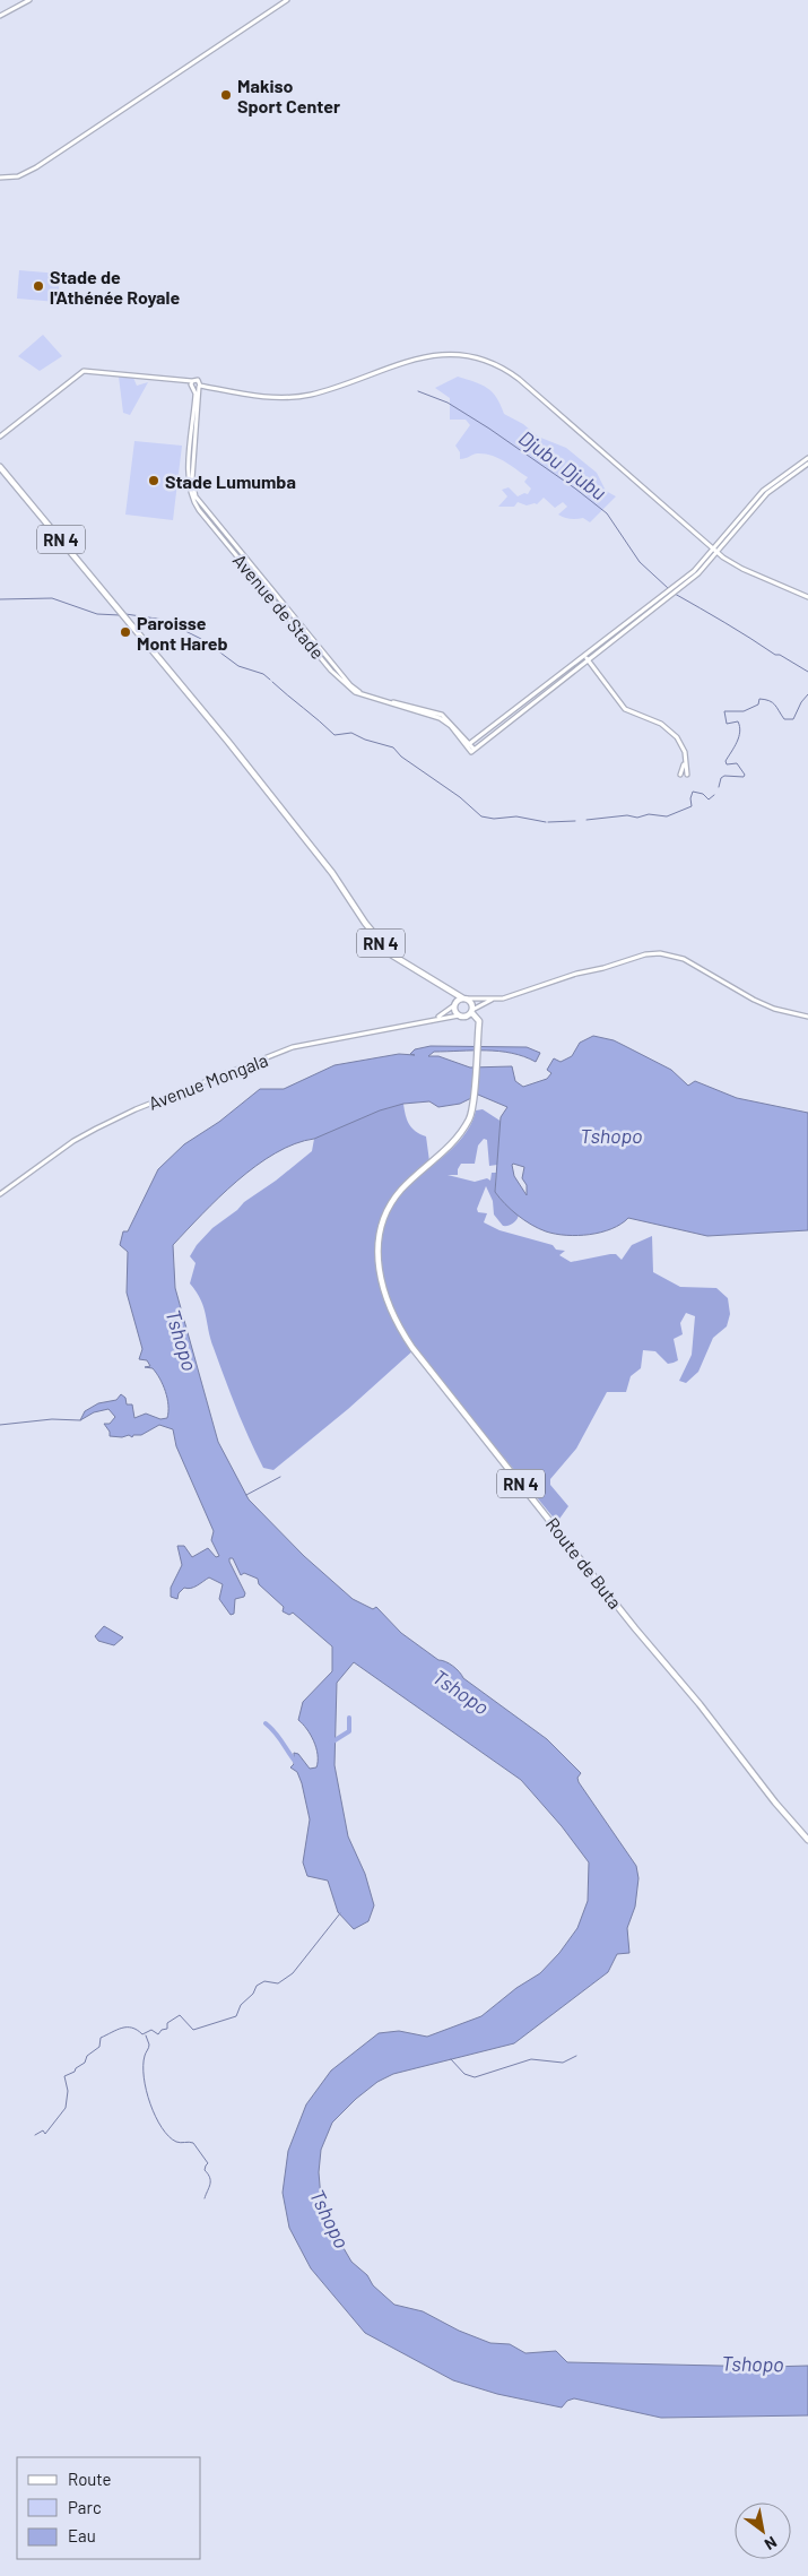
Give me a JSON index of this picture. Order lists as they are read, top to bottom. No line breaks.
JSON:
{"streets":{"highway":["RN 4","Route de Buta"],"street":["Avenue de Stade","Avenue Mongala"]},"crossings":[["RN 4","Avenue Mongala"],["RN 4","Route de Buta"],["Avenue Mongala","Route de Buta"]],"water":["Djubu Djubu","Tshopo"],"places":["Makiso Sport Center","Stade de l'Athénée Royale","Stade Lumumba","Paroisse Mont Hareb"],"legend":["Route","Parc","Eau"],"north":"bottom right"}
